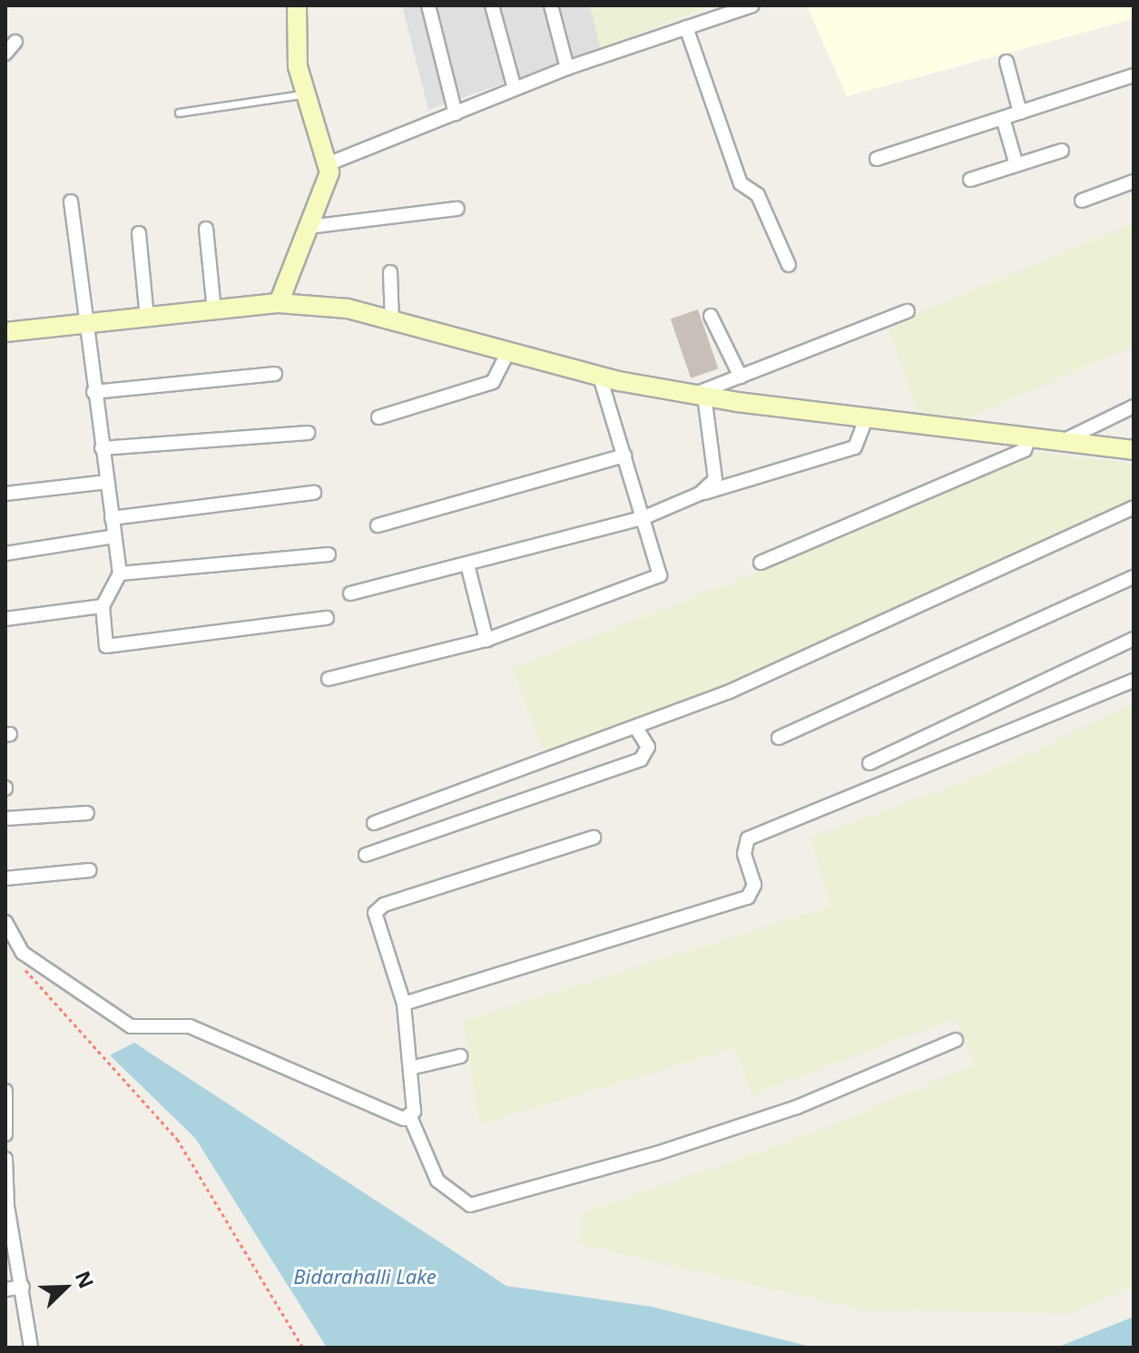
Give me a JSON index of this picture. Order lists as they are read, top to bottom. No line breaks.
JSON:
{"water":["Bidarahalli Lake"],"north":"top right"}
